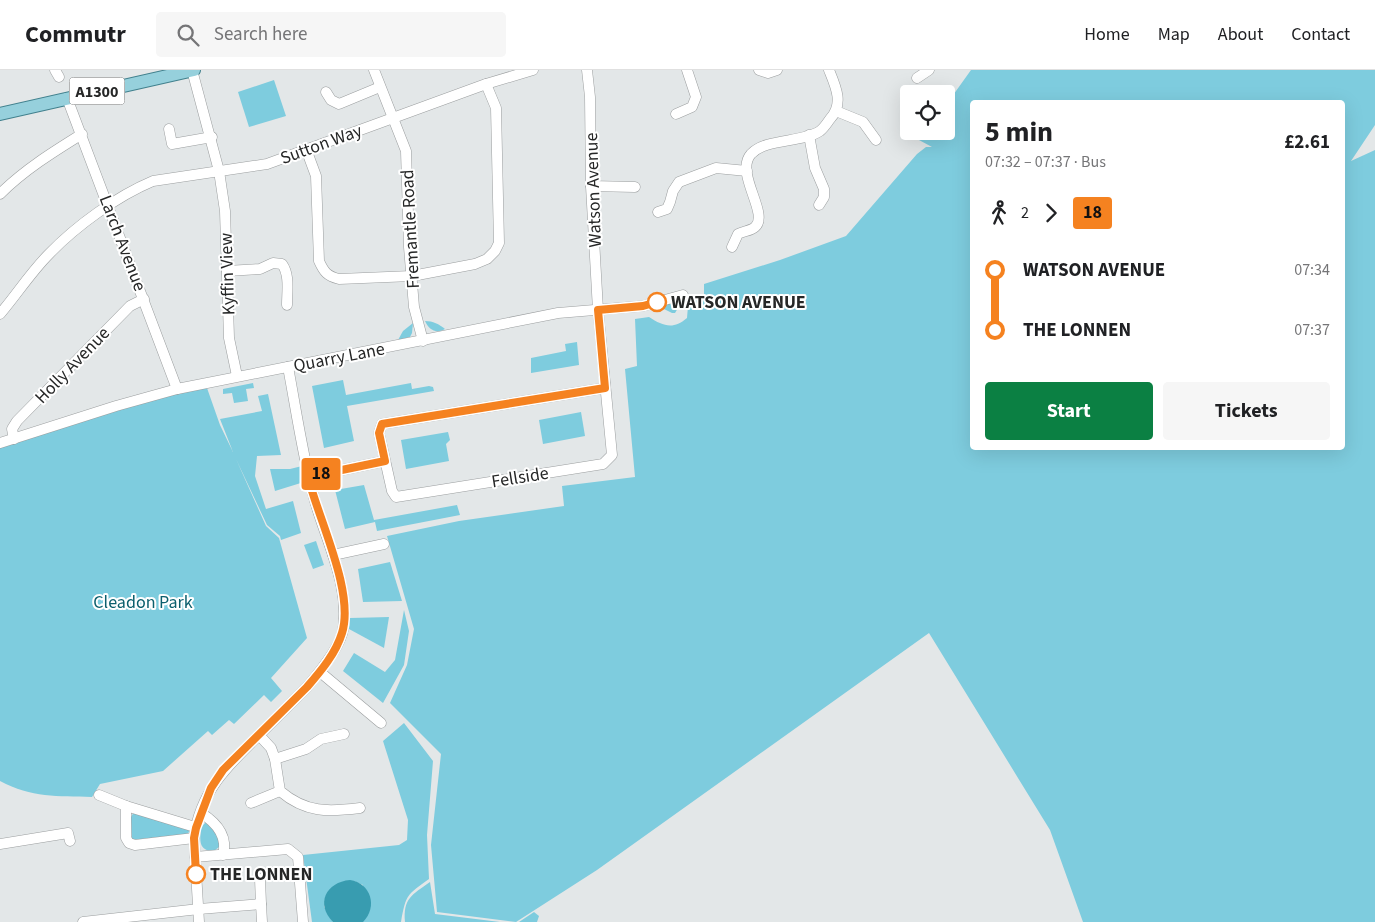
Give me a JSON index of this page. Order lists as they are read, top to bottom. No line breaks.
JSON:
{"streets":{"main road":["A1300"],"street":["Sutton Way","Watson Avenue","Fremantle Road","Larch Avenue","Kyffin View","Quarry Lane","Holly Avenue","Fellside"]},"crossings":[["A1300","Larch Avenue"],["A1300","Kyffin View"],["Sutton Way","Fremantle Road"],["Sutton Way","Larch Avenue"],["Sutton Way","Kyffin View"],["Watson Avenue","Quarry Lane"],["Watson Avenue","Fellside"],["Fremantle Road","Quarry Lane"],["Larch Avenue","Quarry Lane"],["Larch Avenue","Holly Avenue"],["Kyffin View","Quarry Lane"],["Quarry Lane","Holly Avenue"]],"parks":["Cleadon Park"],"places":["WATSON AVENUE","THE LONNEN"],"lines":["bus line 18"],"page":{"header":"Commutr","search":"Search here","nav":["Home","Map","About","Contact"],"on_map":"18","heading":["5 min","07:32 – 07:37 · Bus","£2.61"],"legs":["2","18"],"list":[{"name":"WATSON AVENUE","value":"07:34"},{"name":"THE LONNEN","value":"07:37"}],"buttons":["Start","Tickets"]}}
